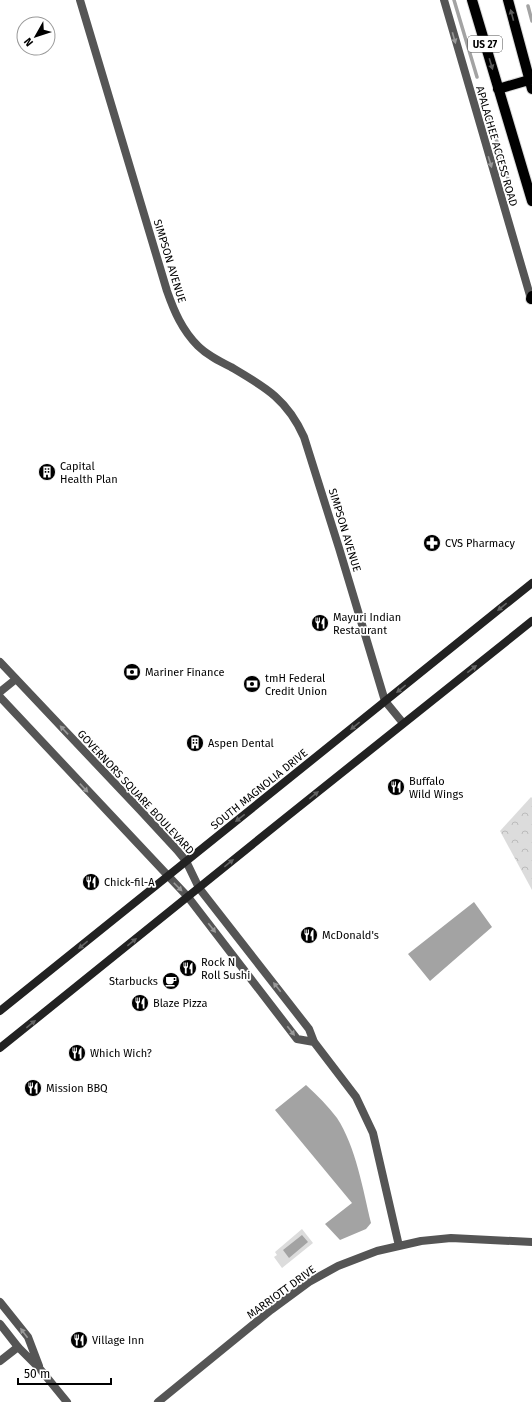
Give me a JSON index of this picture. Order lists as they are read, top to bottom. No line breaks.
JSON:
{"streets":{"main road":["US 27","SOUTH MAGNOLIA DRIVE"],"street":["APALACHEE ACCESS ROAD","SIMPSON AVENUE","GOVERNORS SQUARE BOULEVARD","MARRIOTT DRIVE"]},"crossings":[["SIMPSON AVENUE","SOUTH MAGNOLIA DRIVE"],["SOUTH MAGNOLIA DRIVE","GOVERNORS SQUARE BOULEVARD"],["GOVERNORS SQUARE BOULEVARD","MARRIOTT DRIVE"]],"one_way":["APALACHEE ACCESS ROAD"],"places":{"building":["Capital Health Plan","Aspen Dental"],"pharmacy":["CVS Pharmacy"],"restaurant":["Mayuri Indian Restaurant","Buffalo Wild Wings","Chick-fil-A","McDonald's","Rock N Roll Sushi","Blaze Pizza","Which Wich?","Mission BBQ","Village Inn"],"bank":["Mariner Finance","tmH Federal Credit Union"],"cafe":["Starbucks"]},"scale_bar":"50 m","north":"bottom left"}
